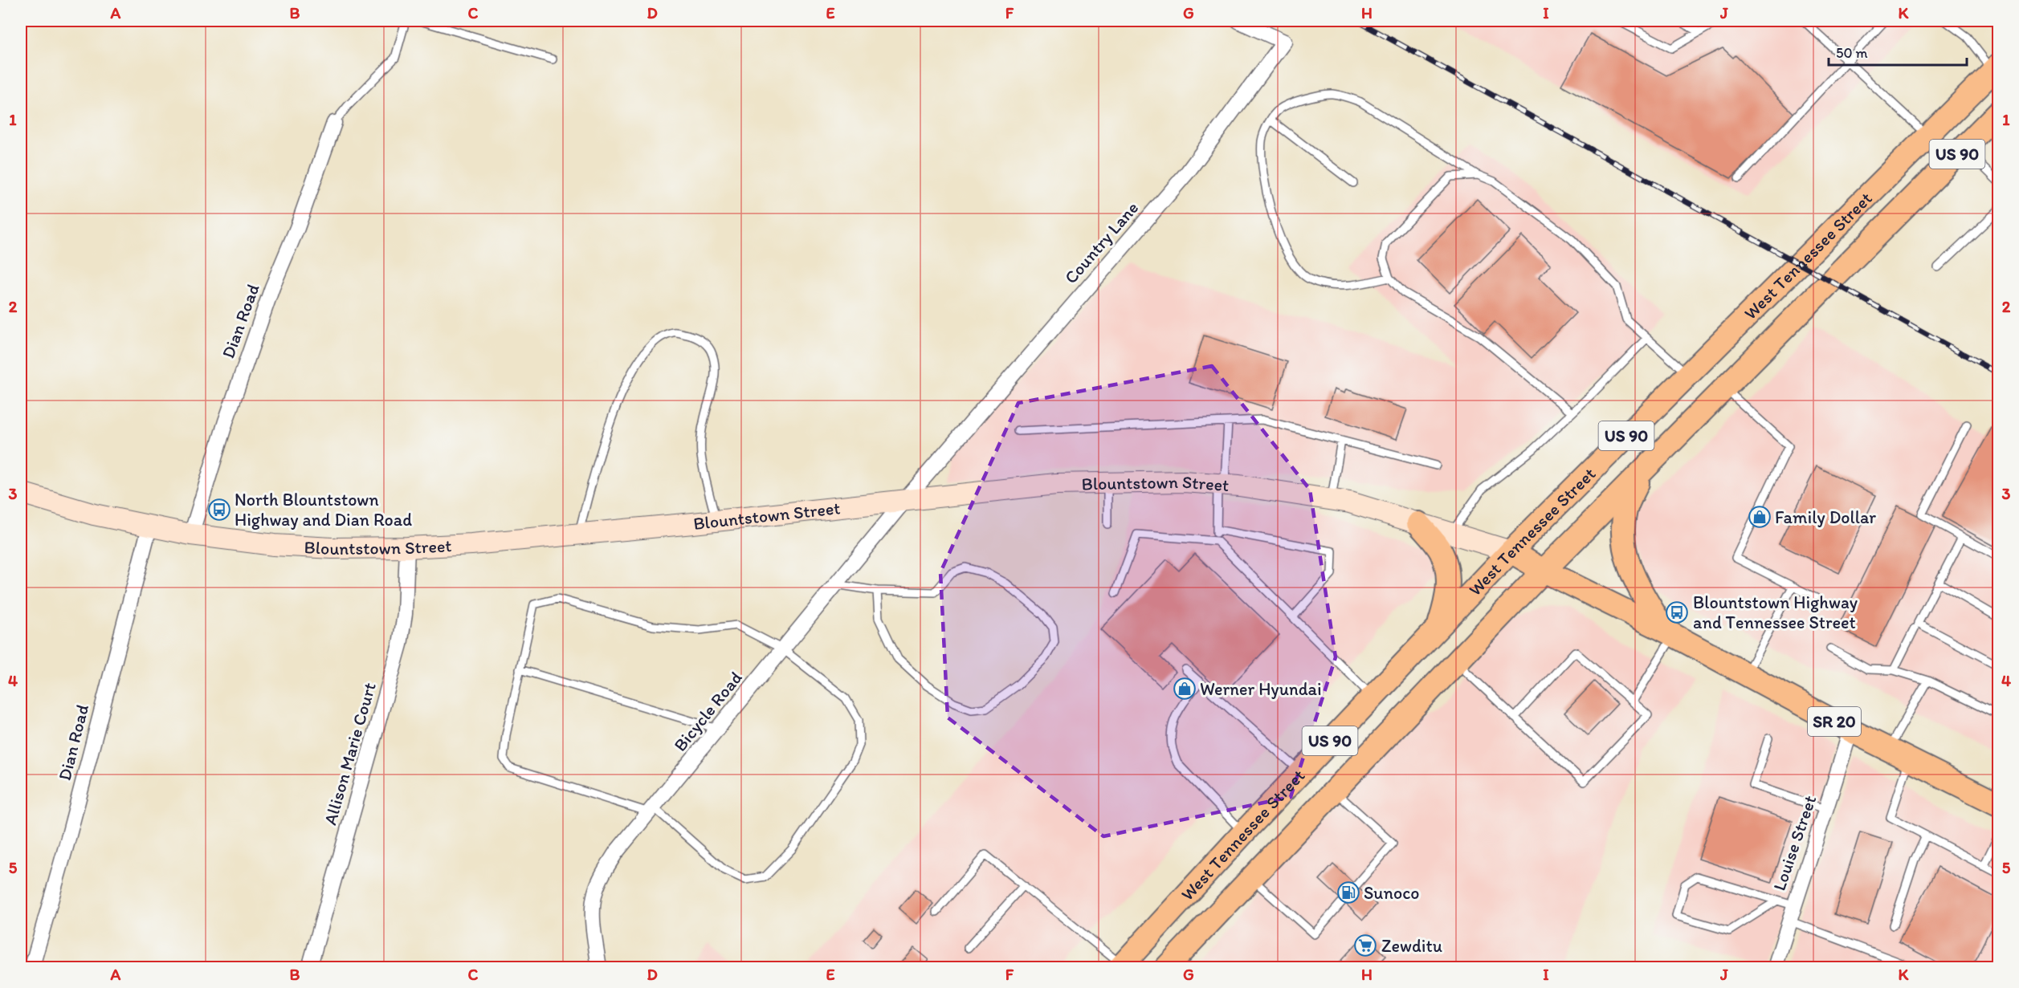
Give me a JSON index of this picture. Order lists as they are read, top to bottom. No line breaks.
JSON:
{"streets":{"main road":["US 90","West Tennessee Street","Blountstown Street","SR 20"],"street":["Country Lane","Dian Road","Bicycle Road","Allison Marie Court","Louise Street"]},"crossings":[["Country Lane","Blountstown Street"],["Country Lane","Bicycle Road"],["West Tennessee Street","Blountstown Street"],["West Tennessee Street","SR 20"],["Dian Road","Blountstown Street"],["Blountstown Street","Bicycle Road"],["Blountstown Street","SR 20"],["Blountstown Street","Allison Marie Court"],["SR 20","Louise Street"]],"places":{"bus stop":["North Blountstown Highway and Dian Road","Blountstown Highway and Tennessee Street"],"shop":["Family Dollar","Werner Hyundai"],"fuel station":["Sunoco"],"supermarket":["Zewditu"]},"scale_bar":"50 m","grid":{"columns":["A","B","C","D","E","F","G","H","I","J","K"],"rows":["1","2","3","4","5"]}}
